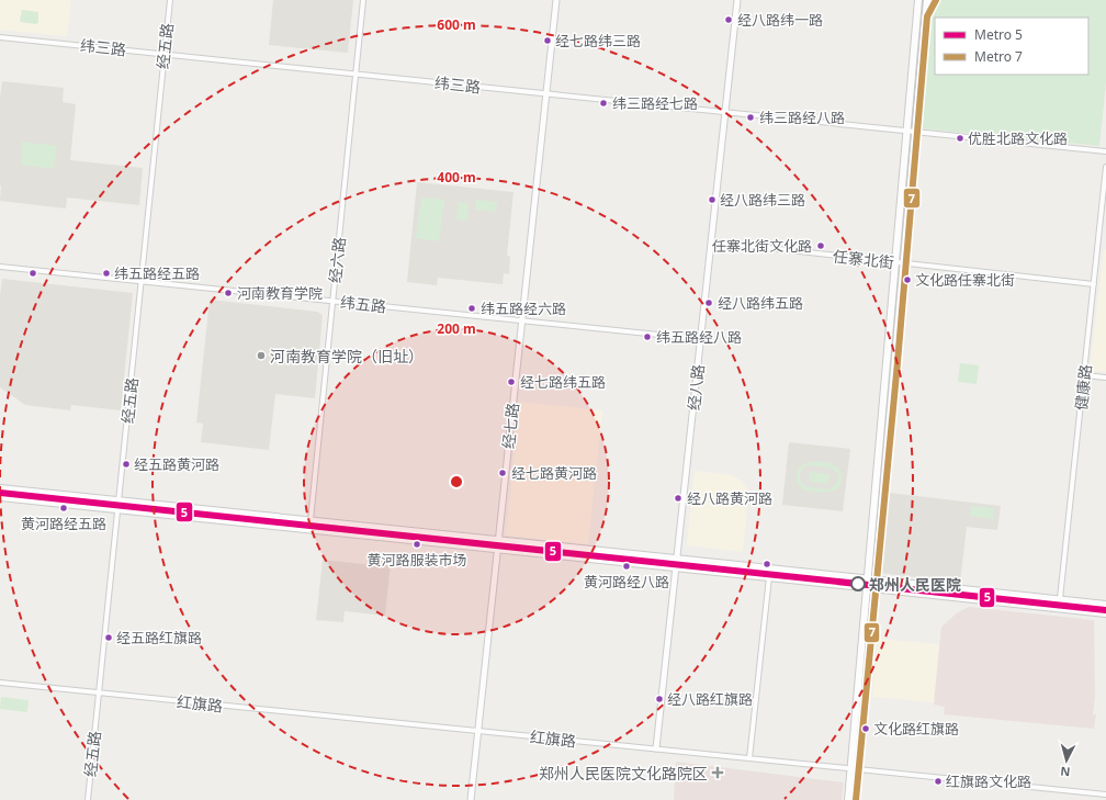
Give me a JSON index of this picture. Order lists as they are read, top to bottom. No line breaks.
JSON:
{"streets":{"street":["经五路","纬三路","任寨北街","经六路","纬五路","经八路","健康路","经七路","红旗路"]},"crossings":[["经五路","纬三路"],["经五路","纬五路"],["经五路","红旗路"],["纬三路","经六路"],["纬三路","经八路"],["纬三路","经七路"],["任寨北街","经八路"],["任寨北街","健康路"],["经六路","纬五路"],["纬五路","经八路"],["纬五路","经七路"],["经八路","红旗路"],["经七路","红旗路"]],"places":{"other":["经八路纬一路","经七路纬三路","纬三路经七路","纬三路经八路","优胜北路文化路","经八路纬三路","任寨北街文化路","纬五路经五路","文化路任寨北街","河南教育学院","经八路纬五路","纬五路经六路","纬五路经八路","河南教育学院（旧址）","经七路纬五路","经五路黄河路","经七路黄河路","经八路黄河路","黄河路经五路","黄河路服装市场","黄河路经八路","郑州人民医院","经五路红旗路","经八路红旗路","文化路红旗路","红旗路文化路"],"health":["郑州人民医院文化路院区"]},"lines":["metro line 7","metro line 5"],"legend":["Metro 5","Metro 7"],"north":"bottom","rings":["600 m","400 m","200 m"]}
